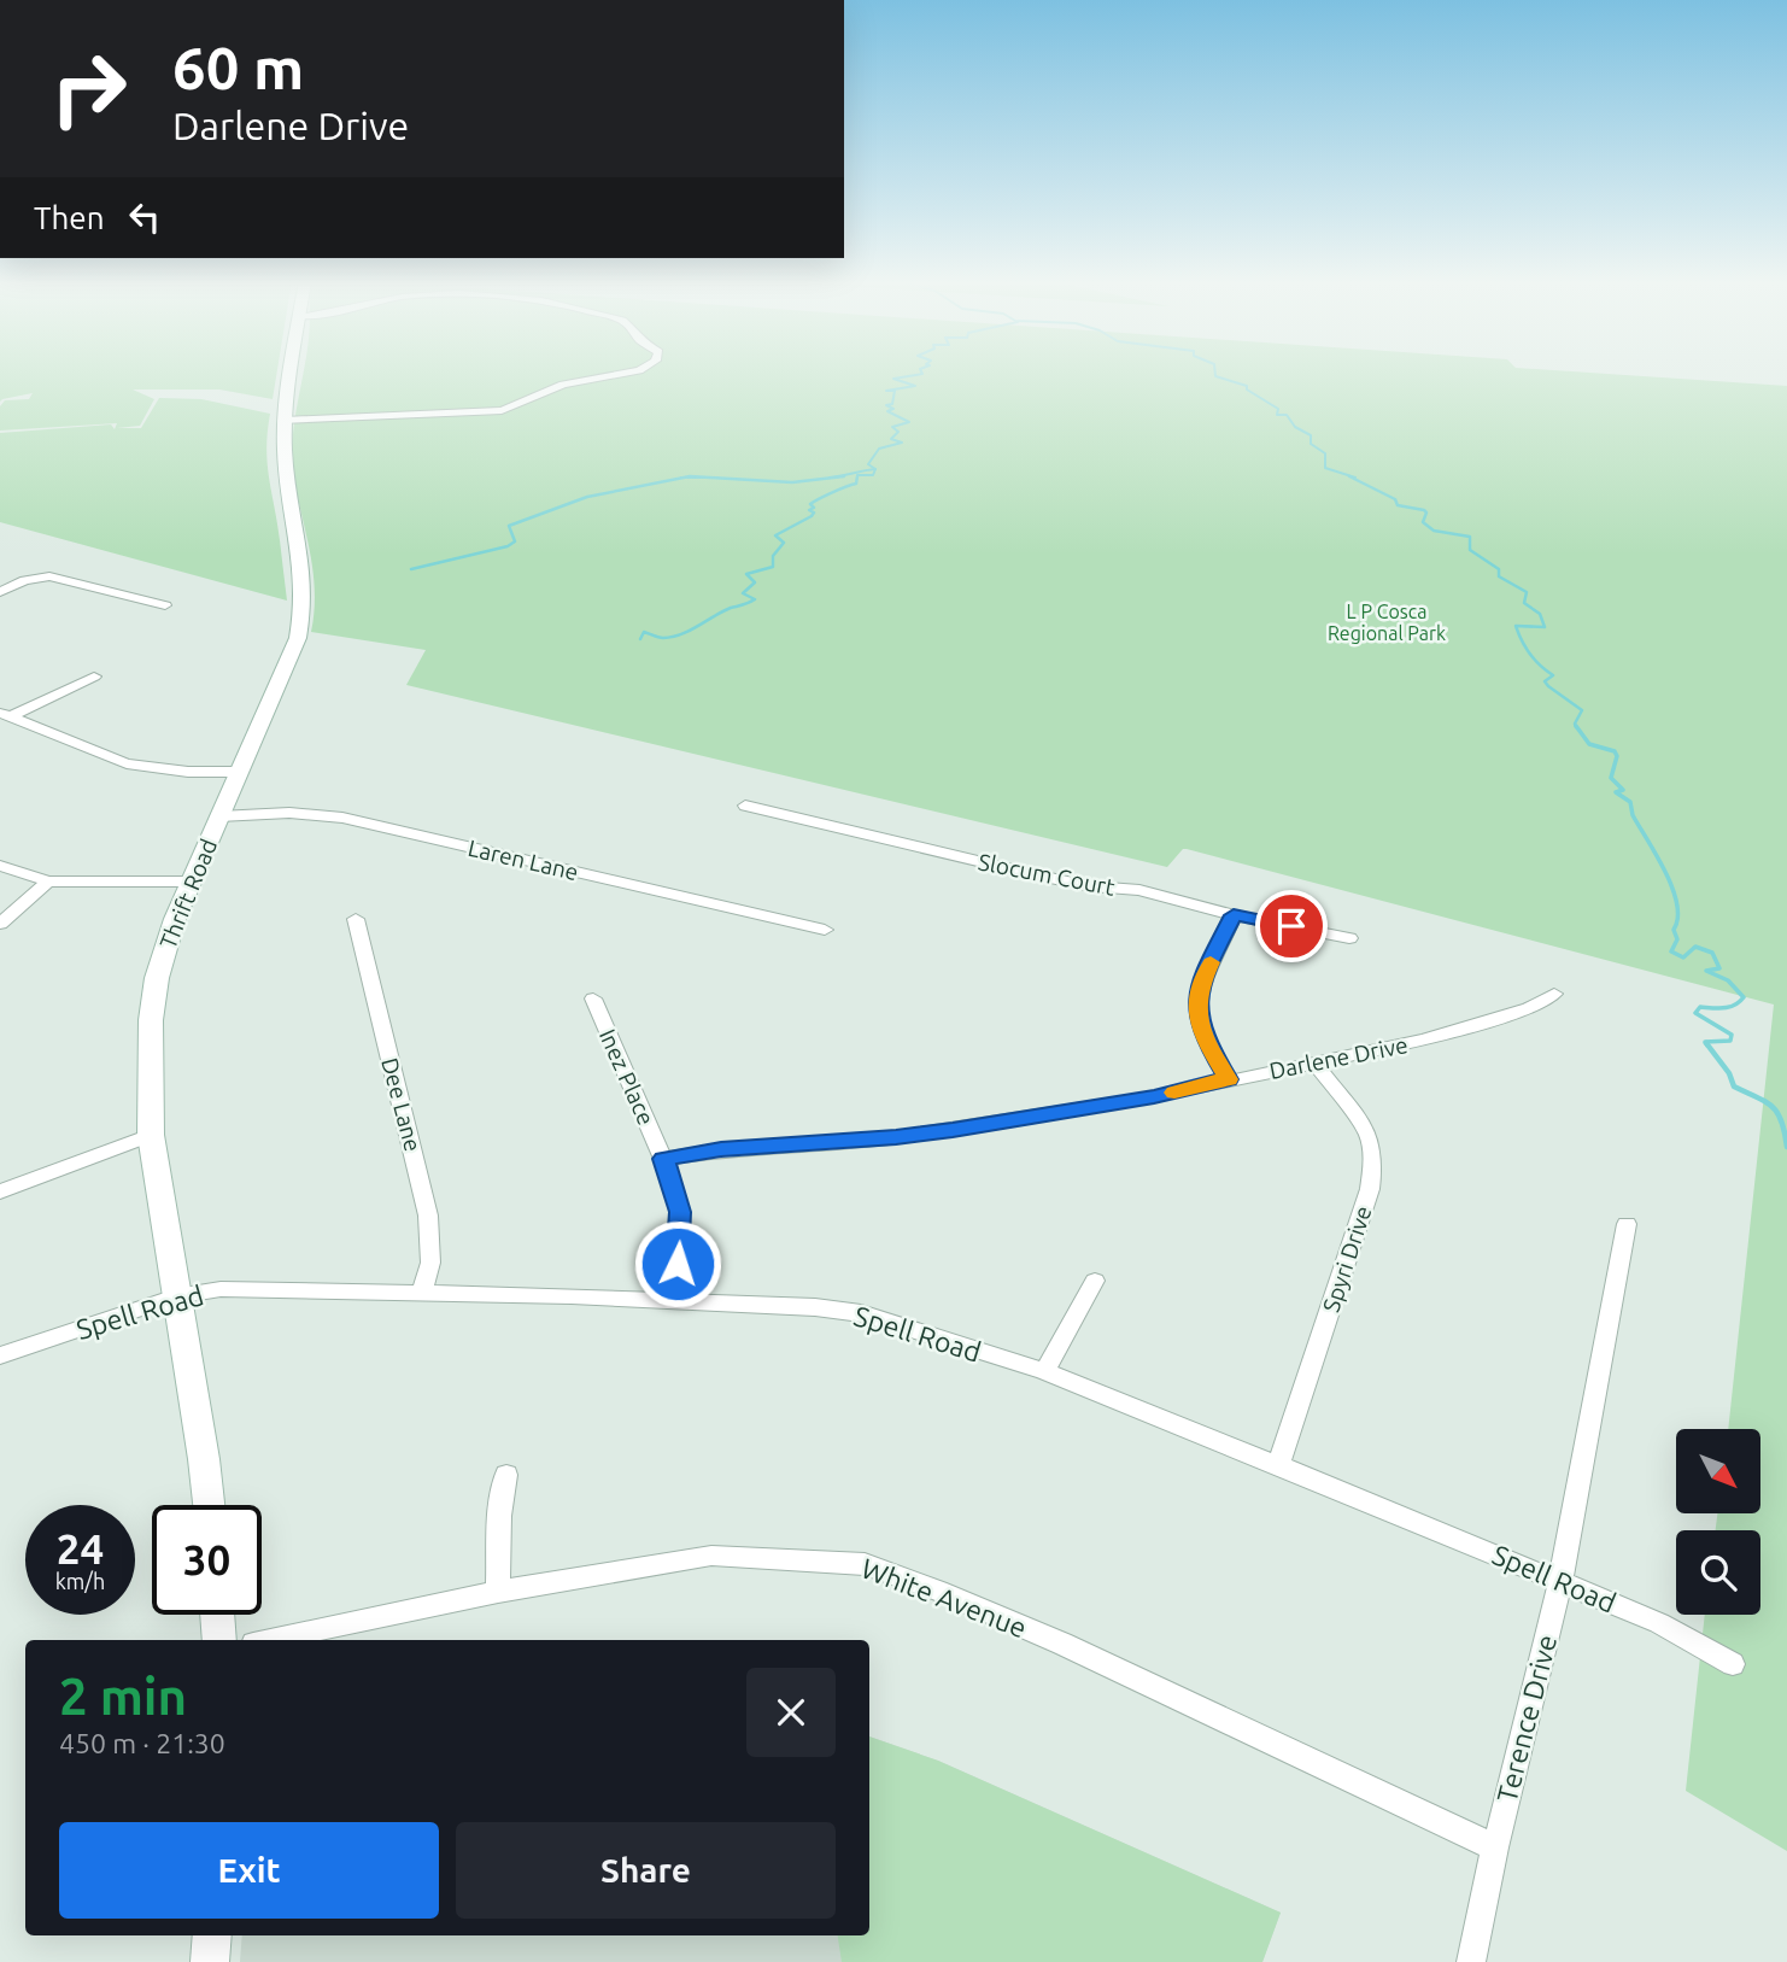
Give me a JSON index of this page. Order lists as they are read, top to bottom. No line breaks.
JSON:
{"streets":{"street":["Laren Lane","Slocum Court","Thrift Road","Darlene Drive","Inez Place","Dee Lane","Spyri Drive","Spell Road","White Avenue","Terence Drive"]},"crossings":[["Laren Lane","Thrift Road"],["Thrift Road","Spell Road"],["Darlene Drive","Inez Place"],["Darlene Drive","Spyri Drive"],["Inez Place","Spell Road"],["Dee Lane","Spell Road"],["Spyri Drive","Spell Road"],["Spell Road","Terence Drive"],["White Avenue","Terence Drive"]],"parks":["L P Cosca Regional Park"],"north":"bottom right","page":{"turn":["60 m","Darlene Drive"],"then":"Then","speed":"24 km/h","limit":"30","heading":["2 min","450 m · 21:30"],"buttons":["Exit","Share"]}}
